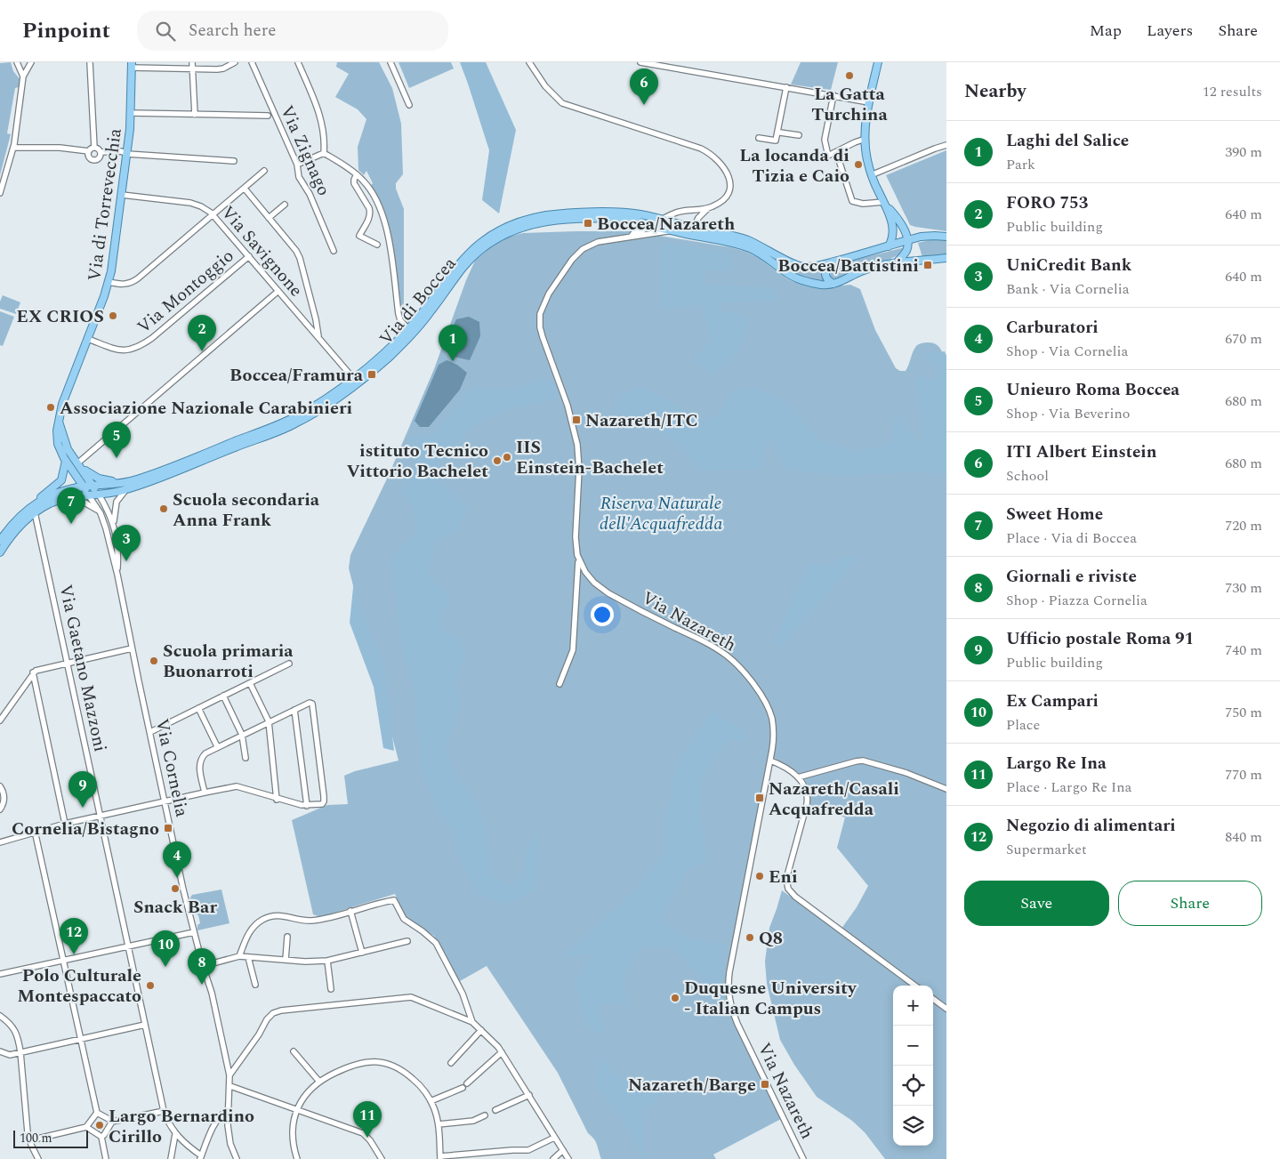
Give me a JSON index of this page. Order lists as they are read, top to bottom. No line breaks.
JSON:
{"streets":{"main road":["Via di Torrevecchia","Via di Boccea"],"street":["Via Zignago","Via Savignone","Via Montoggio","Via Nazareth","Via Gaetano Mazzoni","Via Cornelia"]},"crossings":[["Via di Torrevecchia","Via Savignone"],["Via di Torrevecchia","Via Montoggio"],["Via di Torrevecchia","Via di Boccea"],["Via di Torrevecchia","Via Cornelia"],["Via Savignone","Via Montoggio"],["Via Savignone","Via di Boccea"],["Via di Boccea","Via Nazareth"],["Via di Boccea","Via Gaetano Mazzoni"],["Via di Boccea","Via Cornelia"]],"parks":["Riserva Naturale dell'Acquafredda"],"places":{"other":["La Gatta Turchina","La locanda di Tizia e Caio","EX CRIOS","Associazione Nazionale Carabinieri","IIS Einstein-Bachelet","istituto Tecnico Vittorio Bachelet","Scuola secondaria Anna Frank","Scuola primaria Buonarroti","Eni","Snack Bar","Q8","Polo Culturale Montespaccato","Duquesne University - Italian Campus","Largo Bernardino Cirillo"],"transit":["Boccea/Nazareth","Boccea/Battistini","Boccea/Framura","Nazareth/ITC","Nazareth/Casali Acquafredda","Cornelia/Bistagno","Nazareth/Barge"]},"scale_bar":"100 m","page":{"header":"Pinpoint","search":"Search here","nav":["Map","Layers","Share"],"heading":["Nearby","12 results"],"pins":["6","2","1","5","7","3","9","4","12","10","8","11"],"list":[{"mark":"1","name":"Laghi del Salice","note":"Park","value":"390 m"},{"mark":"2","name":"FORO 753","note":"Public building","value":"640 m"},{"mark":"3","name":"UniCredit Bank","note":"Bank · Via Cornelia","value":"640 m"},{"mark":"4","name":"Carburatori","note":"Shop · Via Cornelia","value":"670 m"},{"mark":"5","name":"Unieuro Roma Boccea","note":"Shop · Via Beverino","value":"680 m"},{"mark":"6","name":"ITI Albert Einstein","note":"School","value":"680 m"},{"mark":"7","name":"Sweet Home","note":"Place · Via di Boccea","value":"720 m"},{"mark":"8","name":"Giornali e riviste","note":"Shop · Piazza Cornelia","value":"730 m"},{"mark":"9","name":"Ufficio postale Roma 91","note":"Public building","value":"740 m"},{"mark":"10","name":"Ex Campari","note":"Place","value":"750 m"},{"mark":"11","name":"Largo Re Ina","note":"Place · Largo Re Ina","value":"770 m"},{"mark":"12","name":"Negozio di alimentari","note":"Supermarket","value":"840 m"}],"buttons":["Save","Share"],"map_buttons":["+","−"],"scale":"100 m"}}
